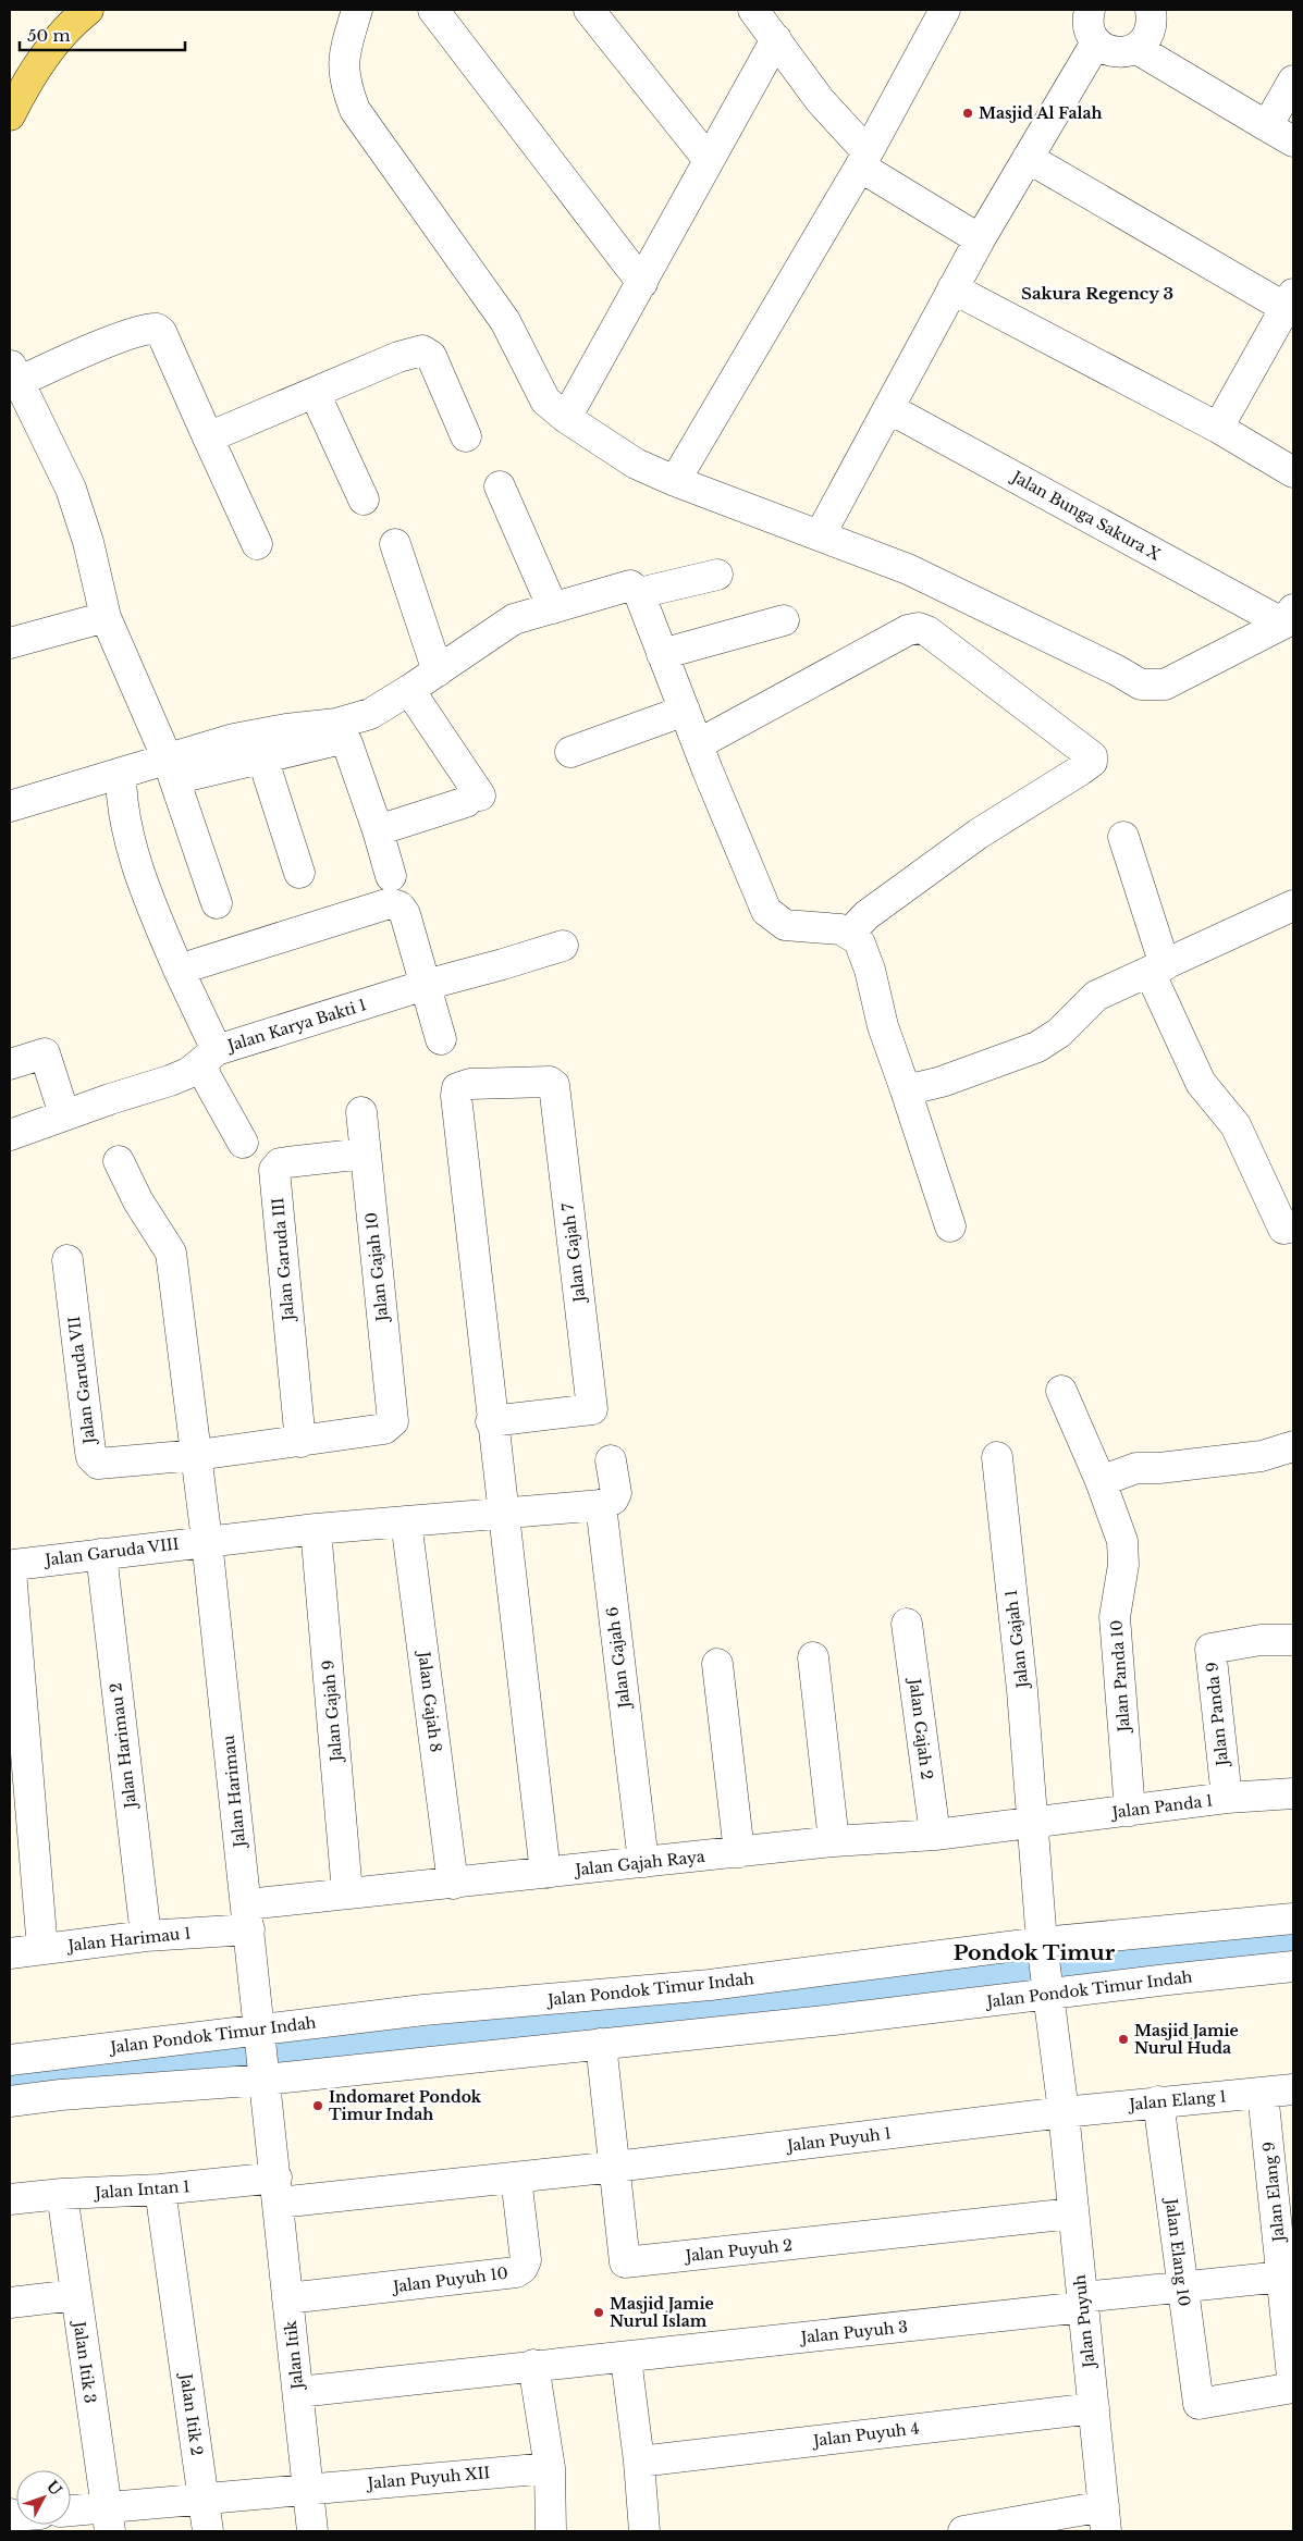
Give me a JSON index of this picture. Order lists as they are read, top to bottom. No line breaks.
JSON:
{"streets":{"street":["Jalan Bunga Sakura X","Jalan Karya Bakti 1","Jalan Gajah 7","Jalan Garuda III","Jalan Gajah 10","Jalan Garuda VII","Jalan Garuda VIII","Jalan Gajah 1","Jalan Gajah 6","Jalan Panda 10","Jalan Gajah 8","Jalan Gajah 9","Jalan Panda 9","Jalan Gajah 2","Jalan Harimau 2","Jalan Harimau","Jalan Panda 1","Jalan Gajah Raya","Jalan Harimau 1","Jalan Pondok Timur Indah","Jalan Elang 1","Jalan Puyuh 1","Jalan Intan 1","Jalan Elang 9","Jalan Puyuh 2","Jalan Elang 10","Jalan Puyuh 10","Jalan Puyuh","Jalan Puyuh 3","Jalan Itik","Jalan Itik 3","Jalan Itik 2","Jalan Puyuh 4","Jalan Puyuh XII"]},"crossings":[["Jalan Garuda III","Jalan Gajah 10"],["Jalan Garuda VII","Jalan Harimau"],["Jalan Garuda VIII","Jalan Gajah 6"],["Jalan Garuda VIII","Jalan Gajah 8"],["Jalan Garuda VIII","Jalan Gajah 9"],["Jalan Garuda VIII","Jalan Harimau 2"],["Jalan Garuda VIII","Jalan Harimau"],["Jalan Gajah 1","Jalan Panda 1"],["Jalan Gajah 1","Jalan Gajah Raya"],["Jalan Gajah 1","Jalan Pondok Timur Indah"],["Jalan Gajah 1","Jalan Puyuh"],["Jalan Gajah 6","Jalan Gajah Raya"],["Jalan Panda 10","Jalan Panda 1"],["Jalan Gajah 8","Jalan Gajah Raya"],["Jalan Gajah 9","Jalan Gajah Raya"],["Jalan Panda 9","Jalan Panda 1"],["Jalan Gajah 2","Jalan Gajah Raya"],["Jalan Harimau 2","Jalan Harimau 1"],["Jalan Harimau","Jalan Gajah Raya"],["Jalan Harimau","Jalan Harimau 1"],["Jalan Harimau","Jalan Pondok Timur Indah"],["Jalan Harimau","Jalan Itik"],["Jalan Panda 1","Jalan Gajah Raya"],["Jalan Gajah Raya","Jalan Harimau 1"],["Jalan Pondok Timur Indah","Jalan Puyuh 2"],["Jalan Pondok Timur Indah","Jalan Puyuh"],["Jalan Pondok Timur Indah","Jalan Itik"],["Jalan Elang 1","Jalan Puyuh 1"],["Jalan Elang 1","Jalan Elang 9"],["Jalan Elang 1","Jalan Elang 10"],["Jalan Elang 1","Jalan Puyuh"],["Jalan Puyuh 1","Jalan Intan 1"],["Jalan Puyuh 1","Jalan Puyuh 2"],["Jalan Puyuh 1","Jalan Puyuh 10"],["Jalan Puyuh 1","Jalan Puyuh"],["Jalan Intan 1","Jalan Puyuh 10"],["Jalan Intan 1","Jalan Itik"],["Jalan Intan 1","Jalan Itik 3"],["Jalan Intan 1","Jalan Itik 2"],["Jalan Elang 9","Jalan Elang 10"],["Jalan Elang 9","Jalan Puyuh 3"],["Jalan Puyuh 2","Jalan Puyuh"],["Jalan Elang 10","Jalan Puyuh 3"],["Jalan Puyuh 10","Jalan Itik"],["Jalan Puyuh","Jalan Puyuh 3"],["Jalan Puyuh","Jalan Puyuh 4"],["Jalan Puyuh 3","Jalan Itik"],["Jalan Itik","Jalan Puyuh XII"],["Jalan Itik 3","Jalan Puyuh XII"],["Jalan Itik 2","Jalan Puyuh XII"]],"districts":["Sakura Regency 3","Pondok Timur"],"places":["Masjid Al Falah","Masjid Jamie Nurul Huda","Indomaret Pondok Timur Indah","Masjid Jamie Nurul Islam"],"scale_bar":"50 m","north":"top right"}
